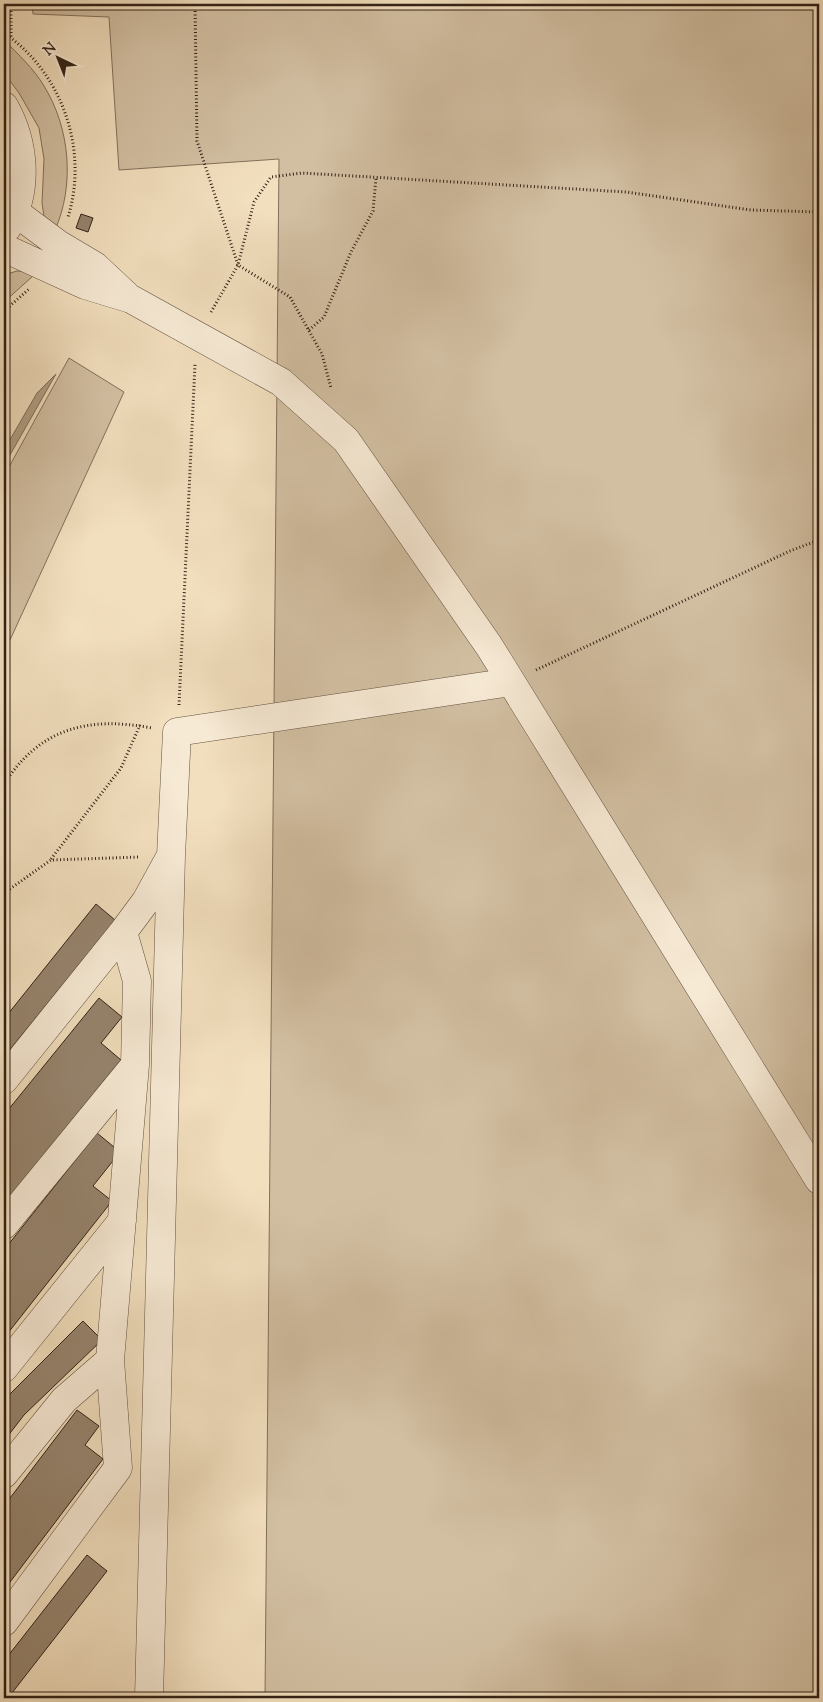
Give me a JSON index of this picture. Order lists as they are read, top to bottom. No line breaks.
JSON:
{"north":"top left"}
